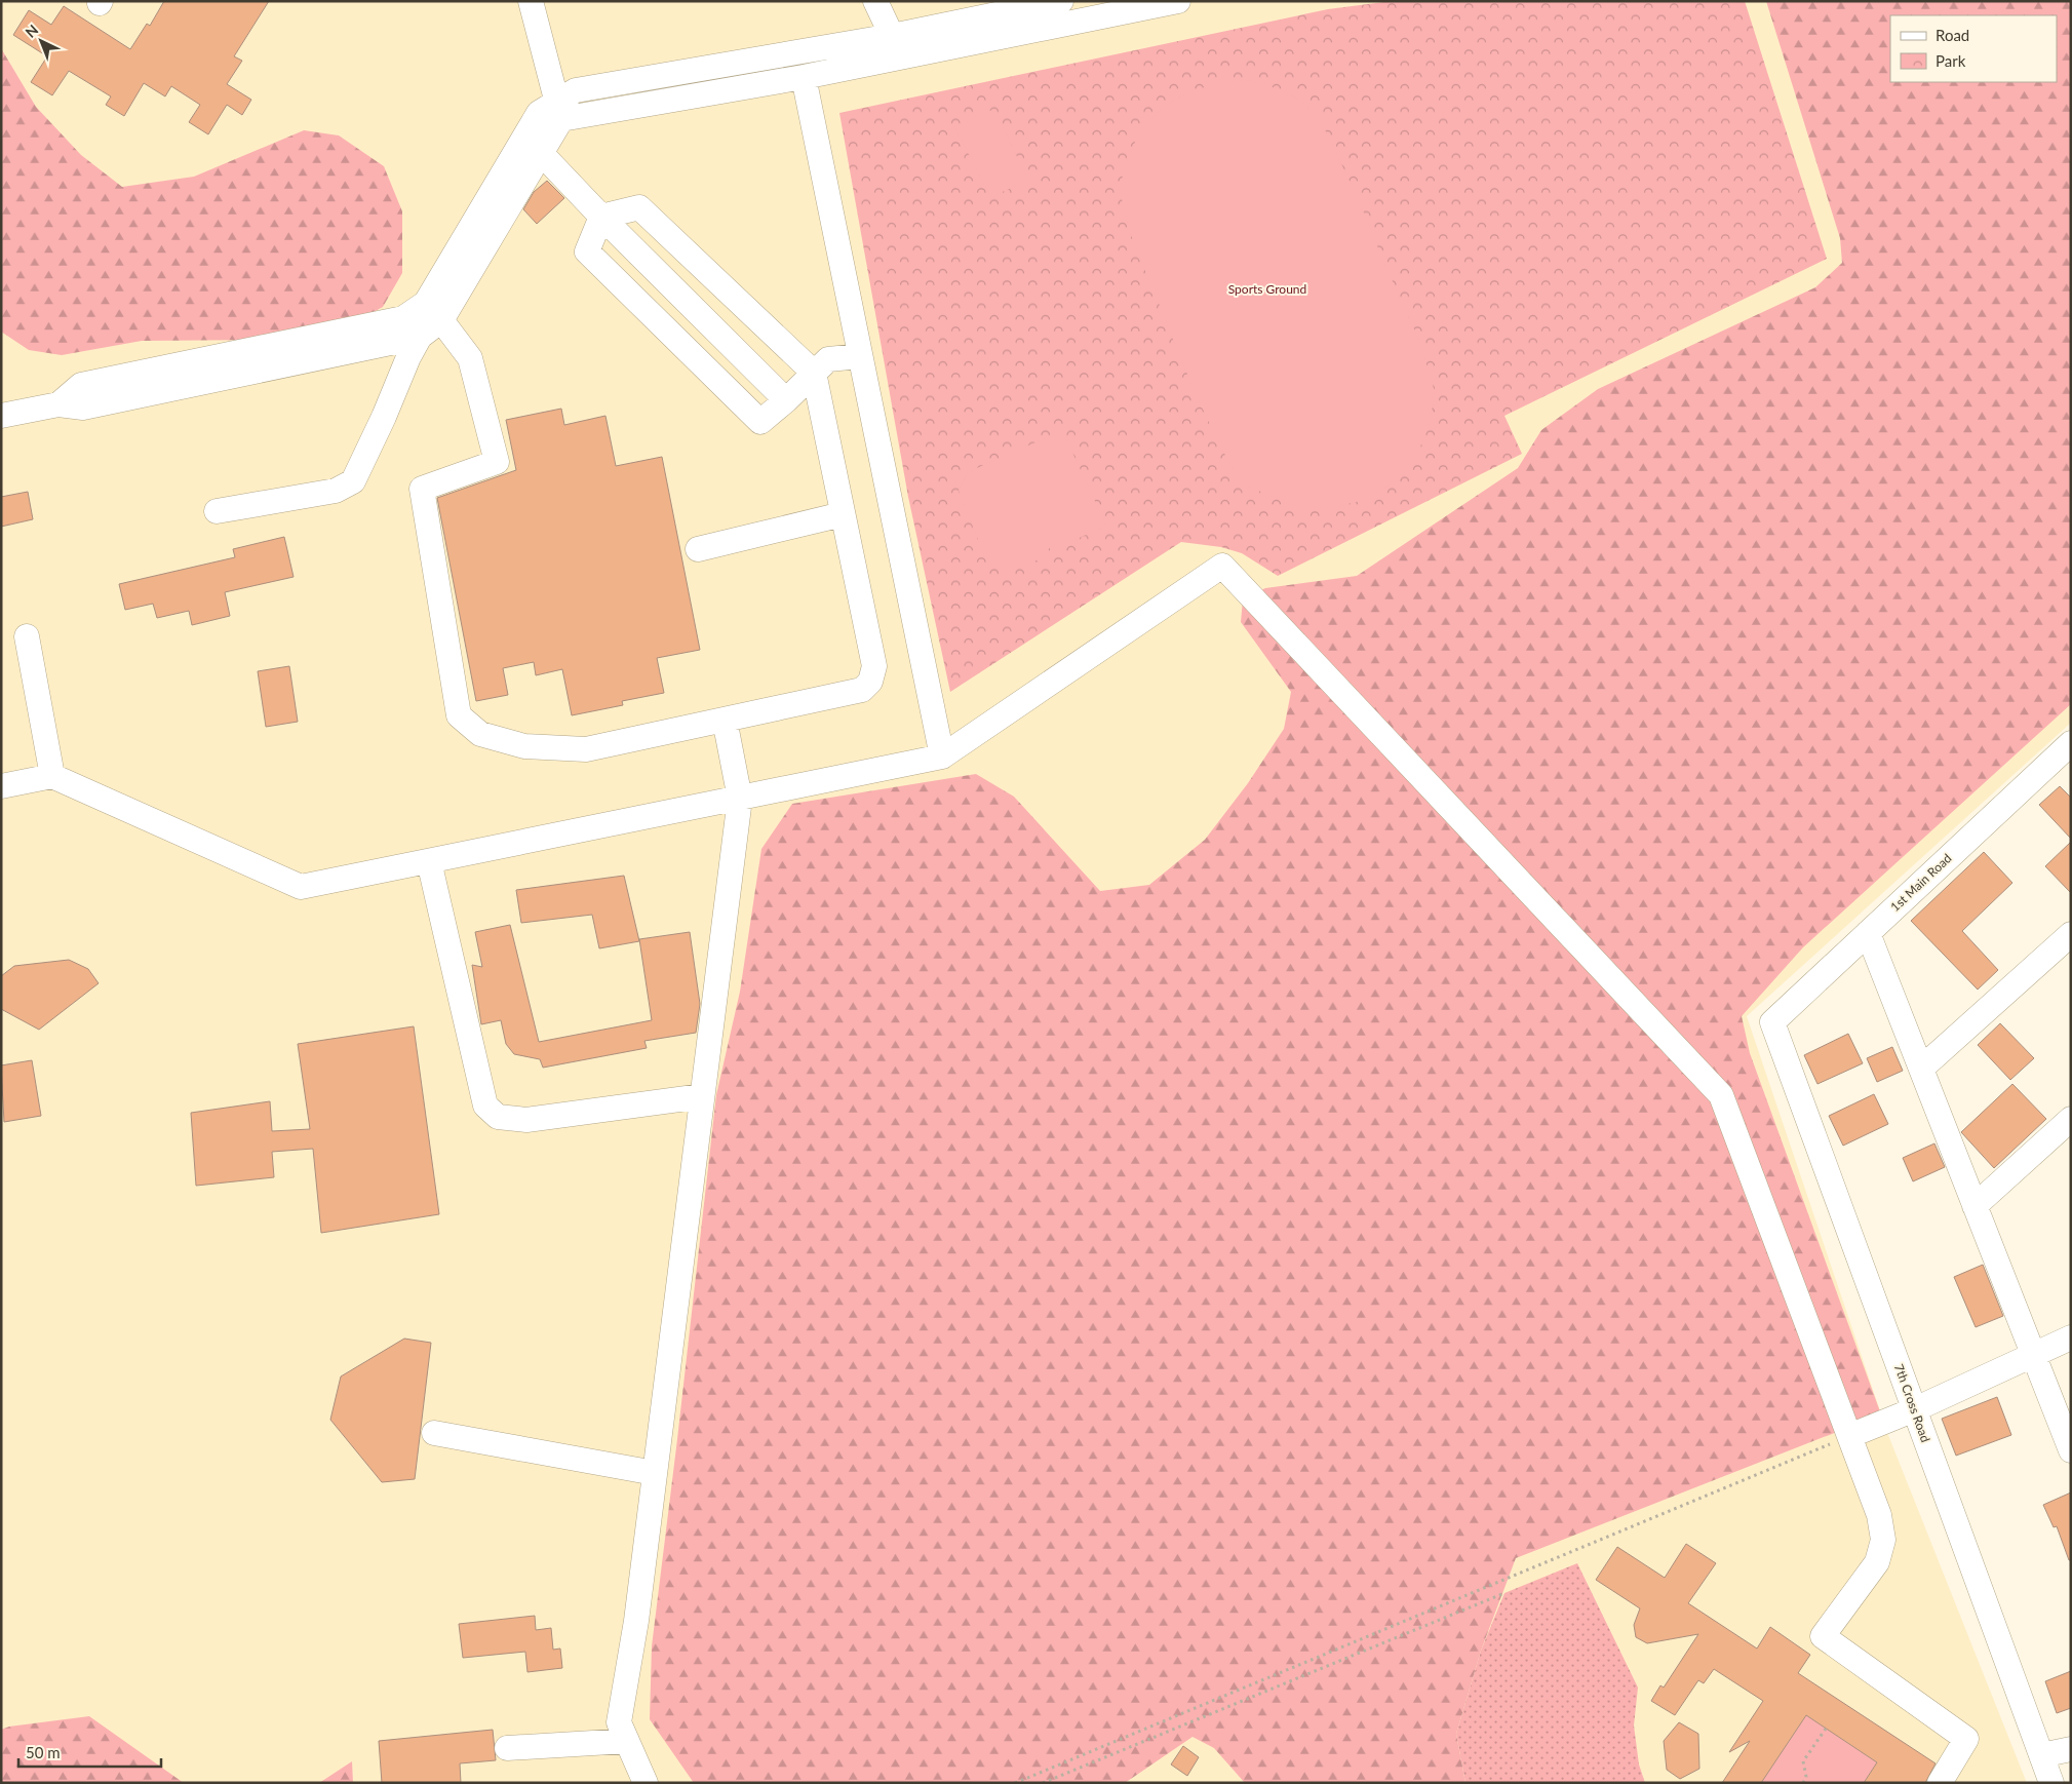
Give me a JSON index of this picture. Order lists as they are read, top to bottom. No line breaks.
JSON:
{"streets":{"street":["1st Main Road","7th Cross Road"]},"crossings":[["1st Main Road","7th Cross Road"]],"parks":["Sports Ground"],"legend":["Road","Park"],"scale_bar":"50 m","north":"top left"}
